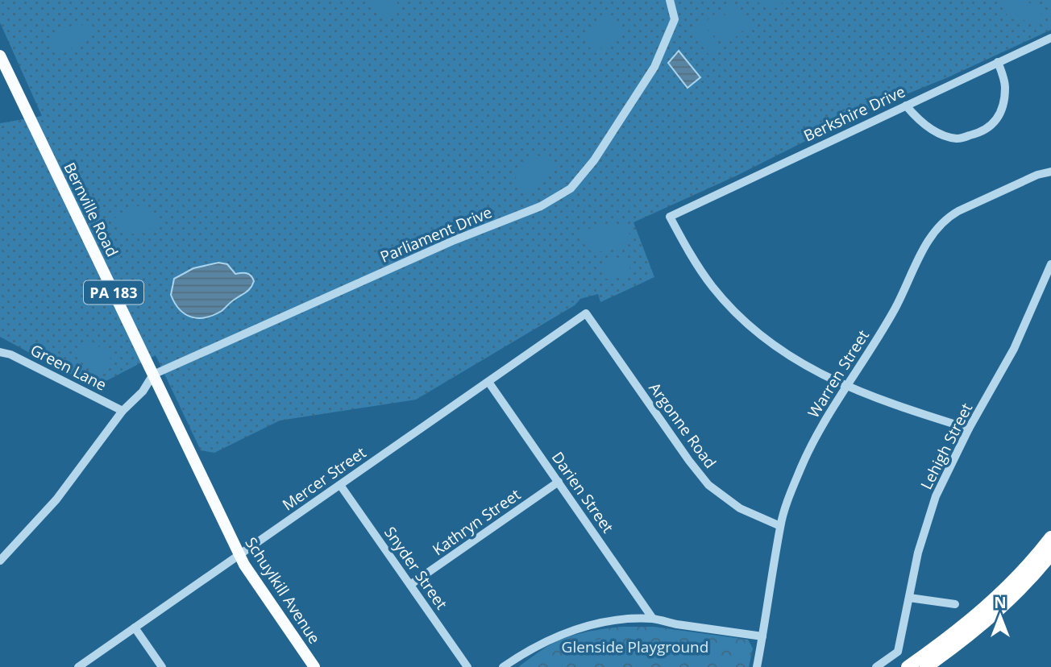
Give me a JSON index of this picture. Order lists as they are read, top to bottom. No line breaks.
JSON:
{"streets":{"main road":["Bernville Road","PA 183","Schuylkill Avenue"],"street":["Berkshire Drive","Parliament Drive","Green Lane","Warren Street","Argonne Road","Lehigh Street","Mercer Street","Darien Street","Kathryn Street","Snyder Street"]},"crossings":[["Berkshire Drive","Warren Street"],["Bernville Road","Parliament Drive"],["Bernville Road","Schuylkill Avenue"],["Parliament Drive","Green Lane"],["Warren Street","Argonne Road"],["Argonne Road","Mercer Street"],["Mercer Street","Darien Street"],["Mercer Street","Snyder Street"],["Mercer Street","Schuylkill Avenue"],["Darien Street","Kathryn Street"],["Kathryn Street","Snyder Street"]],"parks":["Glenside Playground"],"north":"top"}
